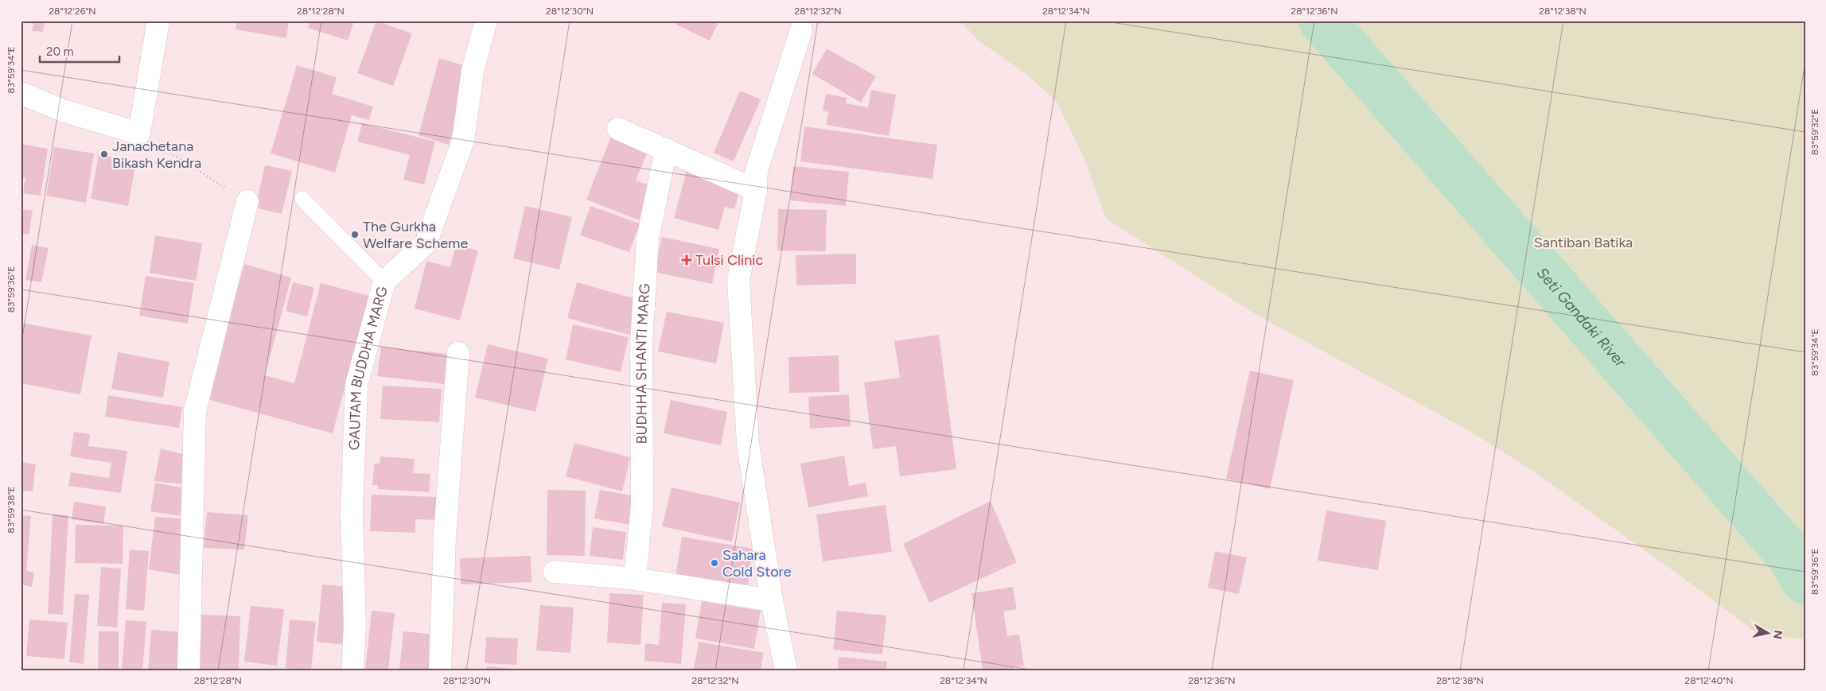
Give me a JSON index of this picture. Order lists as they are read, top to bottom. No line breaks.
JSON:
{"streets":{"street":["BUDHHA SHANTI MARG","GAUTAM BUDDHA MARG"]},"water":["Seti Gandaki River"],"parks":["Santiban Batika"],"places":{"other":["Janachetana Bikash Kendra","The Gurkha Welfare Scheme","Sahara Cold Store"],"health":["Tulsi Clinic"]},"scale_bar":"20 m","north":"right","coordinates":["28°12'26\"N","28°12'28\"N","28°12'30\"N","28°12'32\"N","28°12'34\"N","28°12'36\"N","28°12'38\"N","83°59'34\"E","83°59'32\"E","83°59'36\"E","83°59'38\"E","28°12'40\"N"]}
